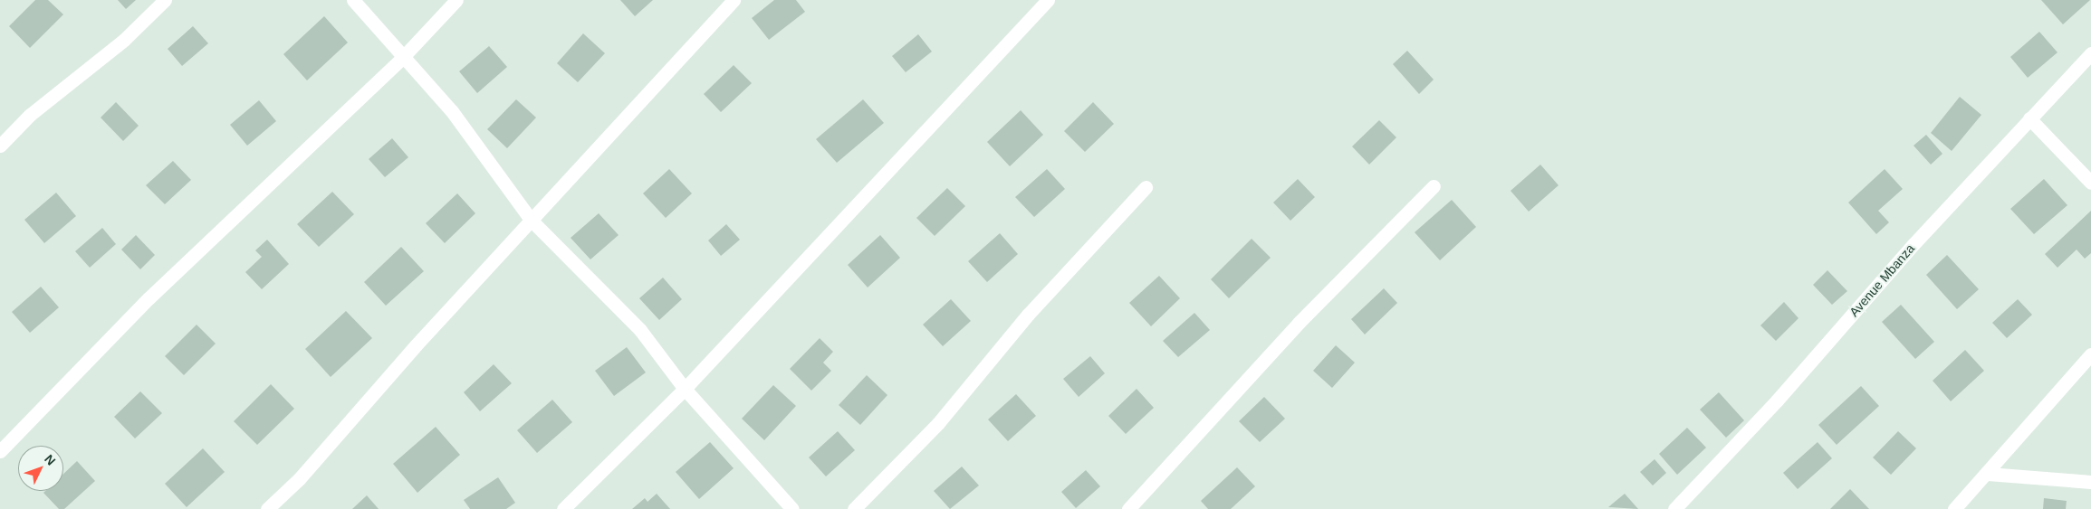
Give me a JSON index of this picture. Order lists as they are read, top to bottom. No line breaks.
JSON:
{"streets":{"street":["Avenue Mbanza"]},"north":"top right"}
